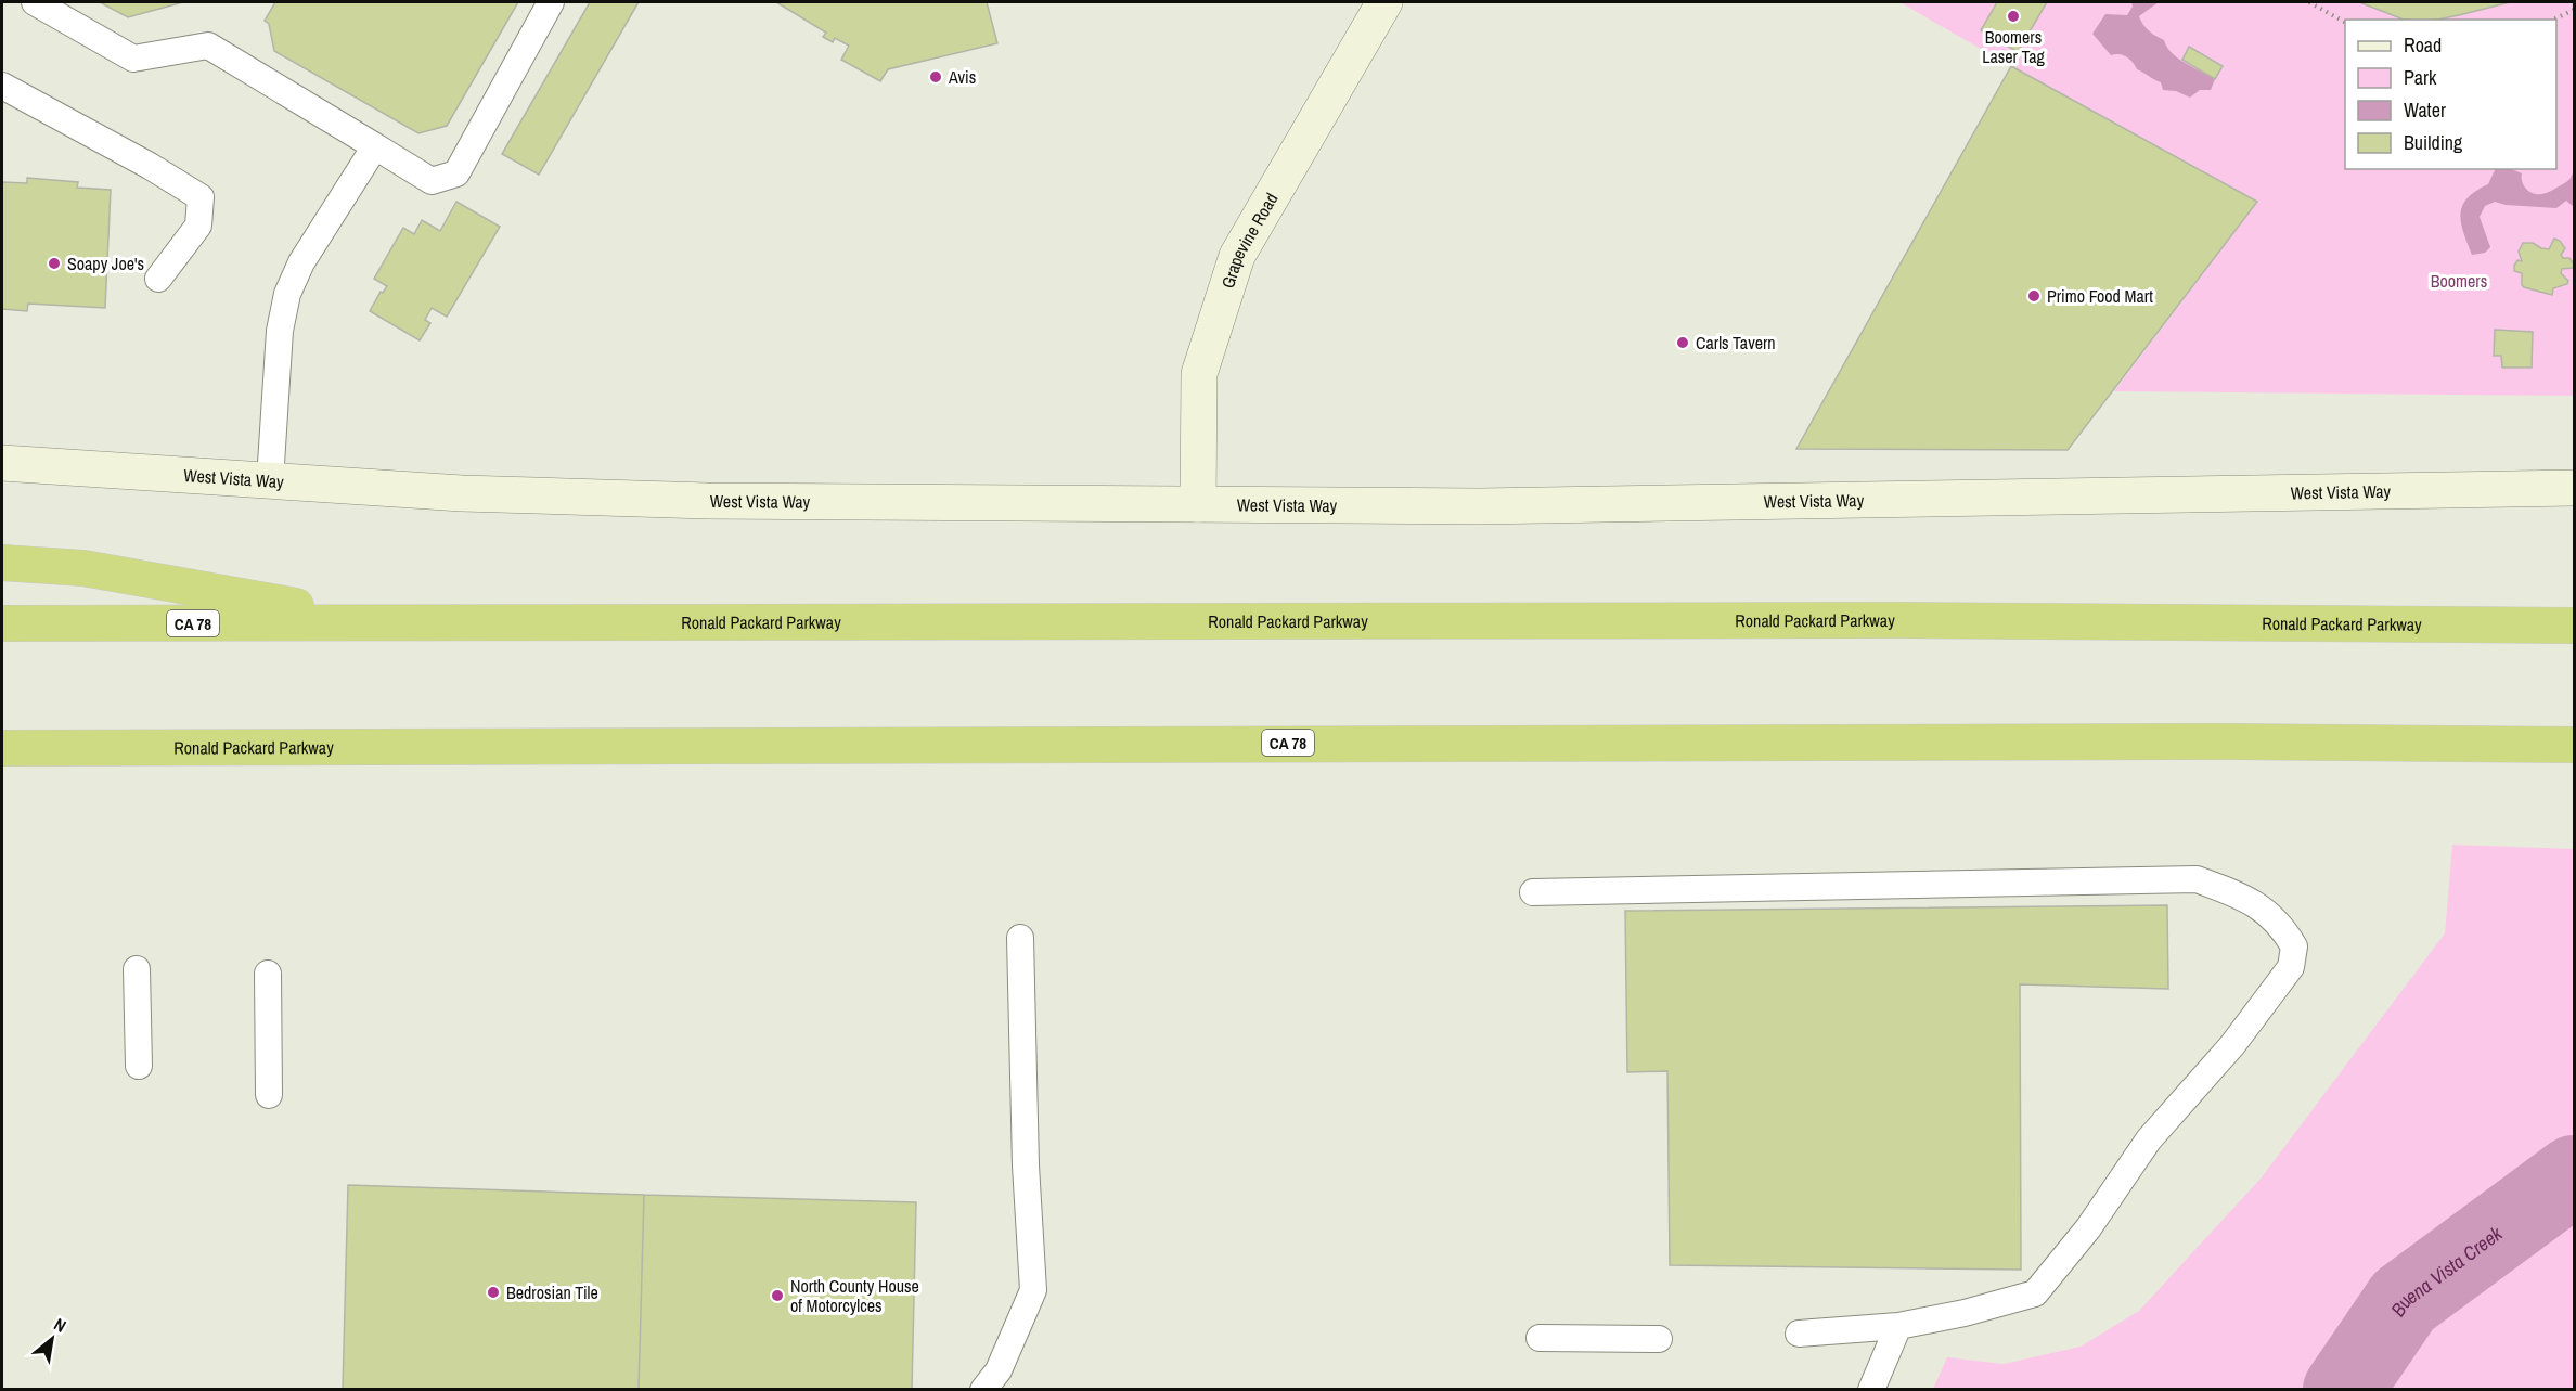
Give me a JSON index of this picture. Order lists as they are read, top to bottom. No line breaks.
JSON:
{"streets":{"highway":["Ronald Packard Parkway","CA 78"],"main road":["Grapevine Road","West Vista Way"]},"crossings":[["Grapevine Road","West Vista Way"]],"water":["Buena Vista Creek"],"parks":["Boomers"],"places":["Boomers Laser Tag","Avis","Soapy Joe's","Primo Food Mart","Carls Tavern","Bedrosian Tile","North County House of Motorcylces"],"legend":["Road","Park","Water","Building"],"north":"top right"}
